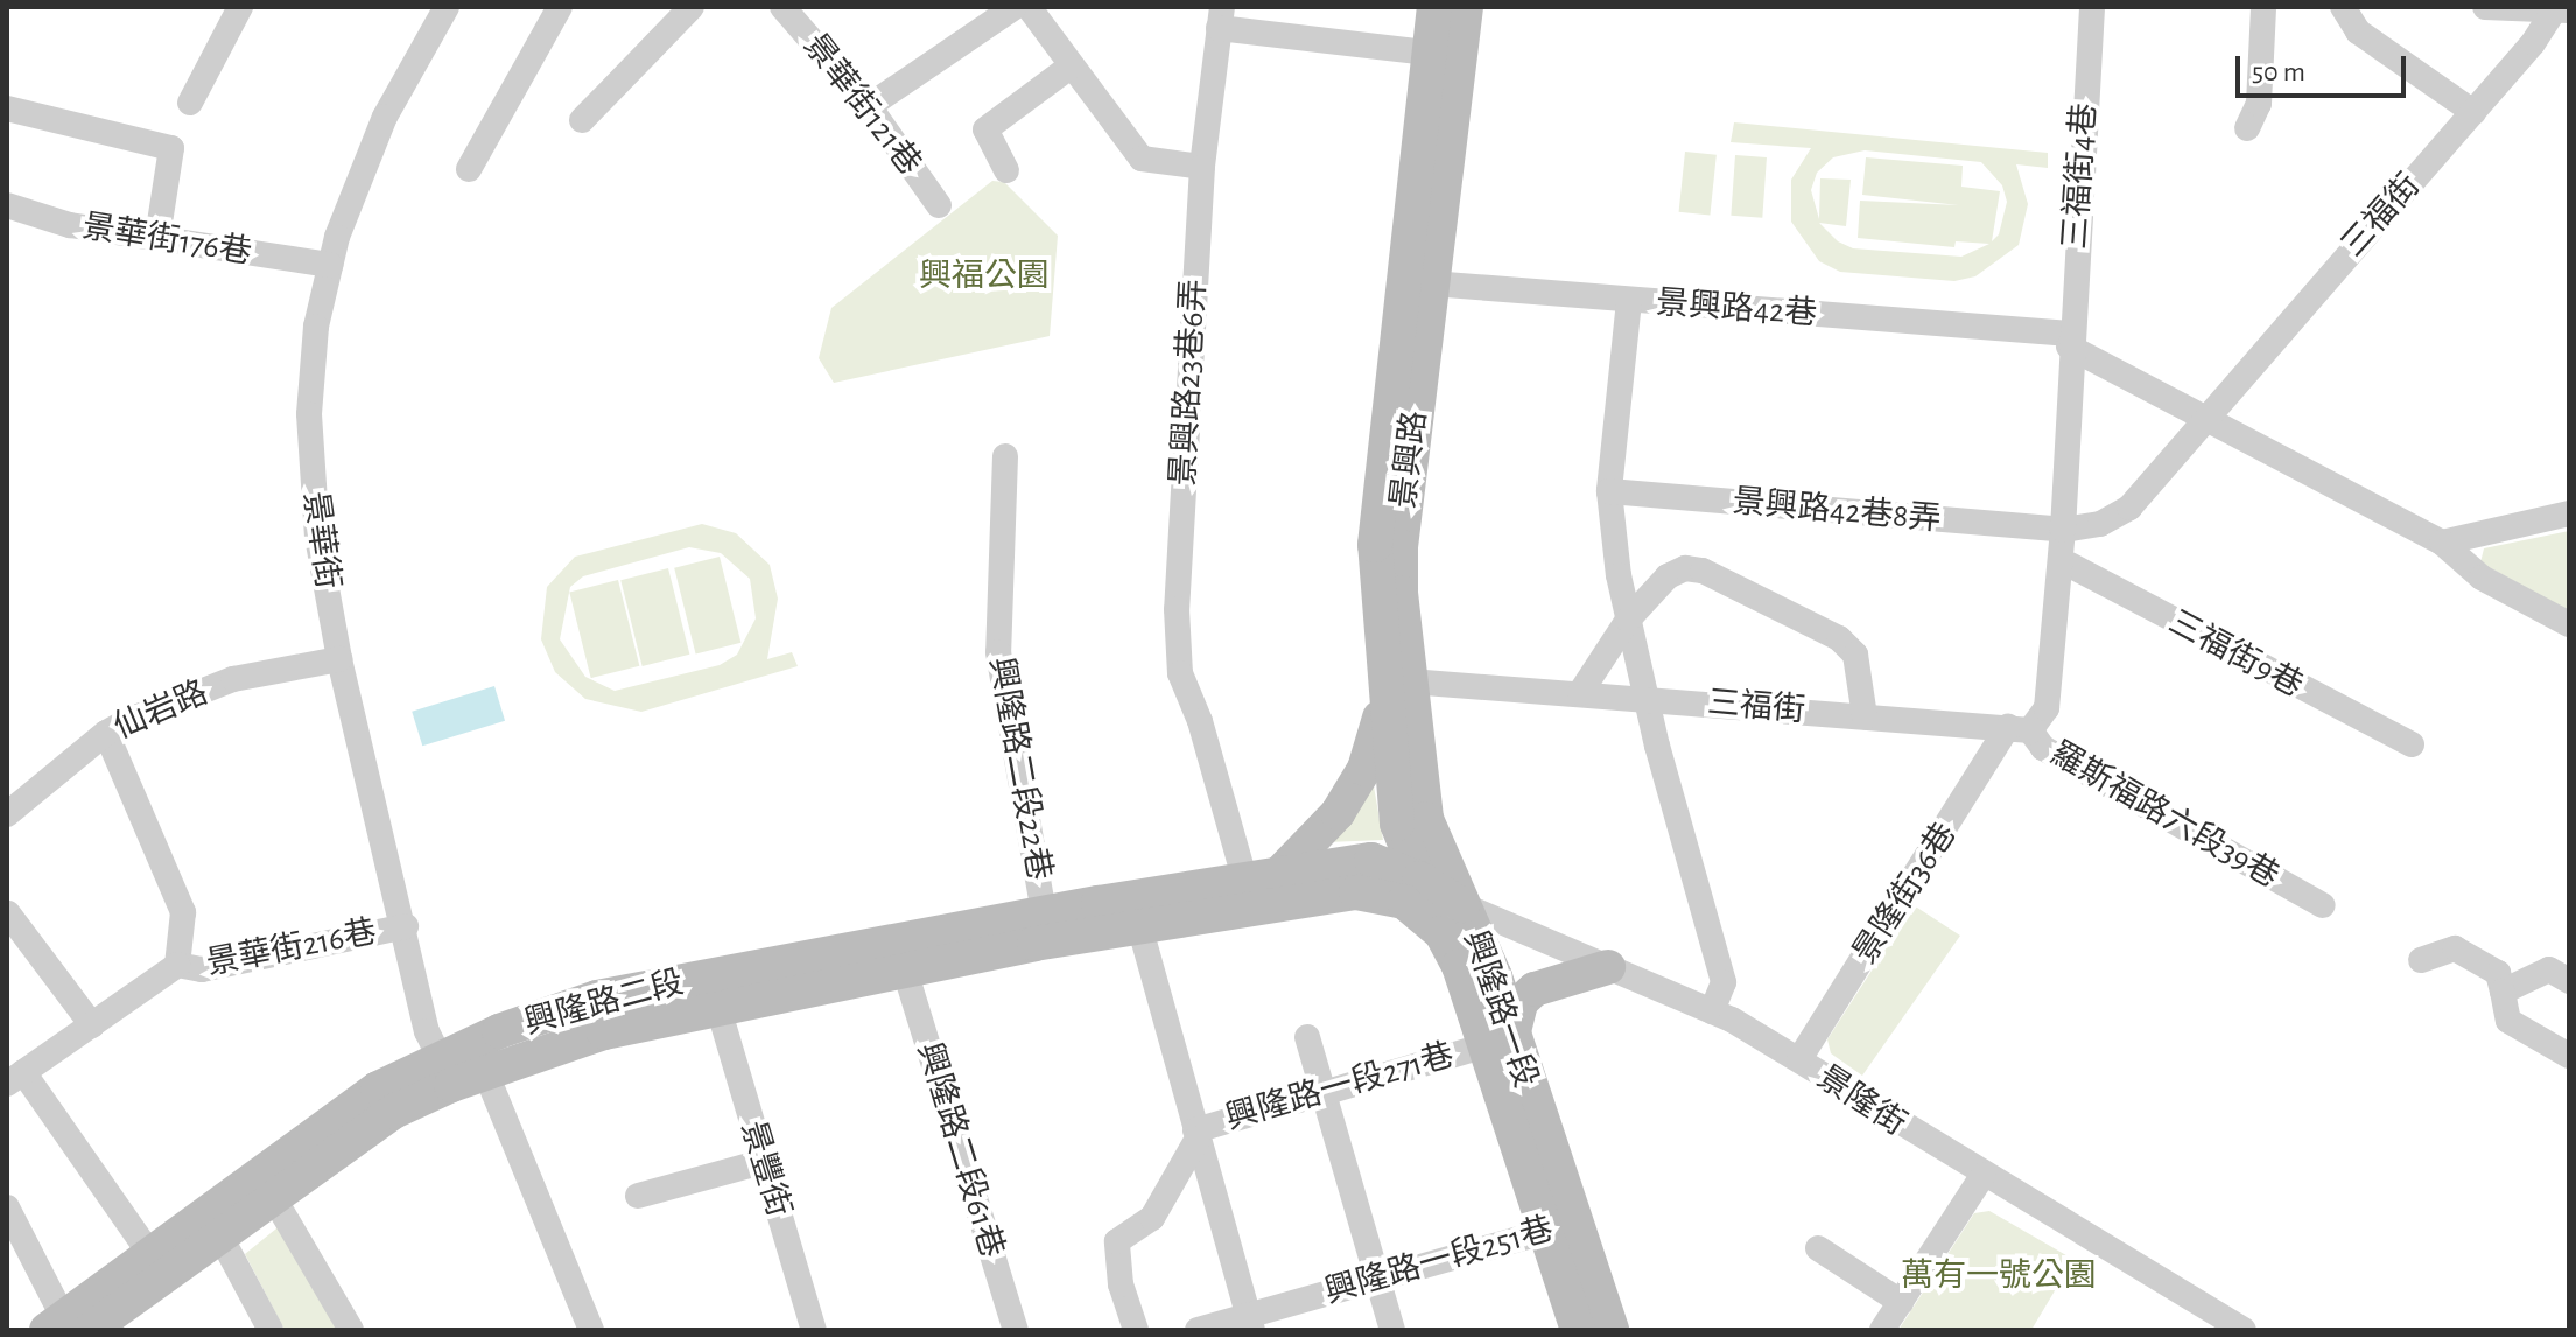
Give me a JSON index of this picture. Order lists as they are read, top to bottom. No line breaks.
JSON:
{"streets":{"main road":["景興路","興隆路二段","興隆路一段"],"street":["景華街121巷","三福街4巷","三福街","景華街176巷","景興路42巷","景興路23巷6弄","景興路42巷8弄","景華街","三福街9巷","仙岩路","興隆路二段22巷","羅斯福路六段39巷","景隆街36巷","景華街216巷","興隆路一段271巷","景隆街","興隆路二段61巷","景豐街","興隆路一段251巷"]},"crossings":[["三福街4巷","景興路42巷"],["三福街","景興路"],["三福街","景興路42巷8弄"],["三福街","羅斯福路六段39巷"],["三福街","景隆街36巷"],["景華街176巷","景華街"],["景興路42巷","景興路"],["景興路23巷6弄","興隆路二段"],["景興路","興隆路一段"],["景興路","景隆街"],["景華街","仙岩路"],["景華街","景華街216巷"],["景華街","興隆路二段"],["興隆路二段22巷","興隆路二段"],["羅斯福路六段39巷","景隆街36巷"],["景隆街36巷","景隆街"],["興隆路二段","興隆路二段61巷"],["興隆路二段","景豐街"],["興隆路一段","興隆路一段271巷"],["興隆路一段","景隆街"],["興隆路一段","興隆路一段251巷"]],"parks":["興福公園","萬有一號公園"],"scale_bar":"50 m"}
